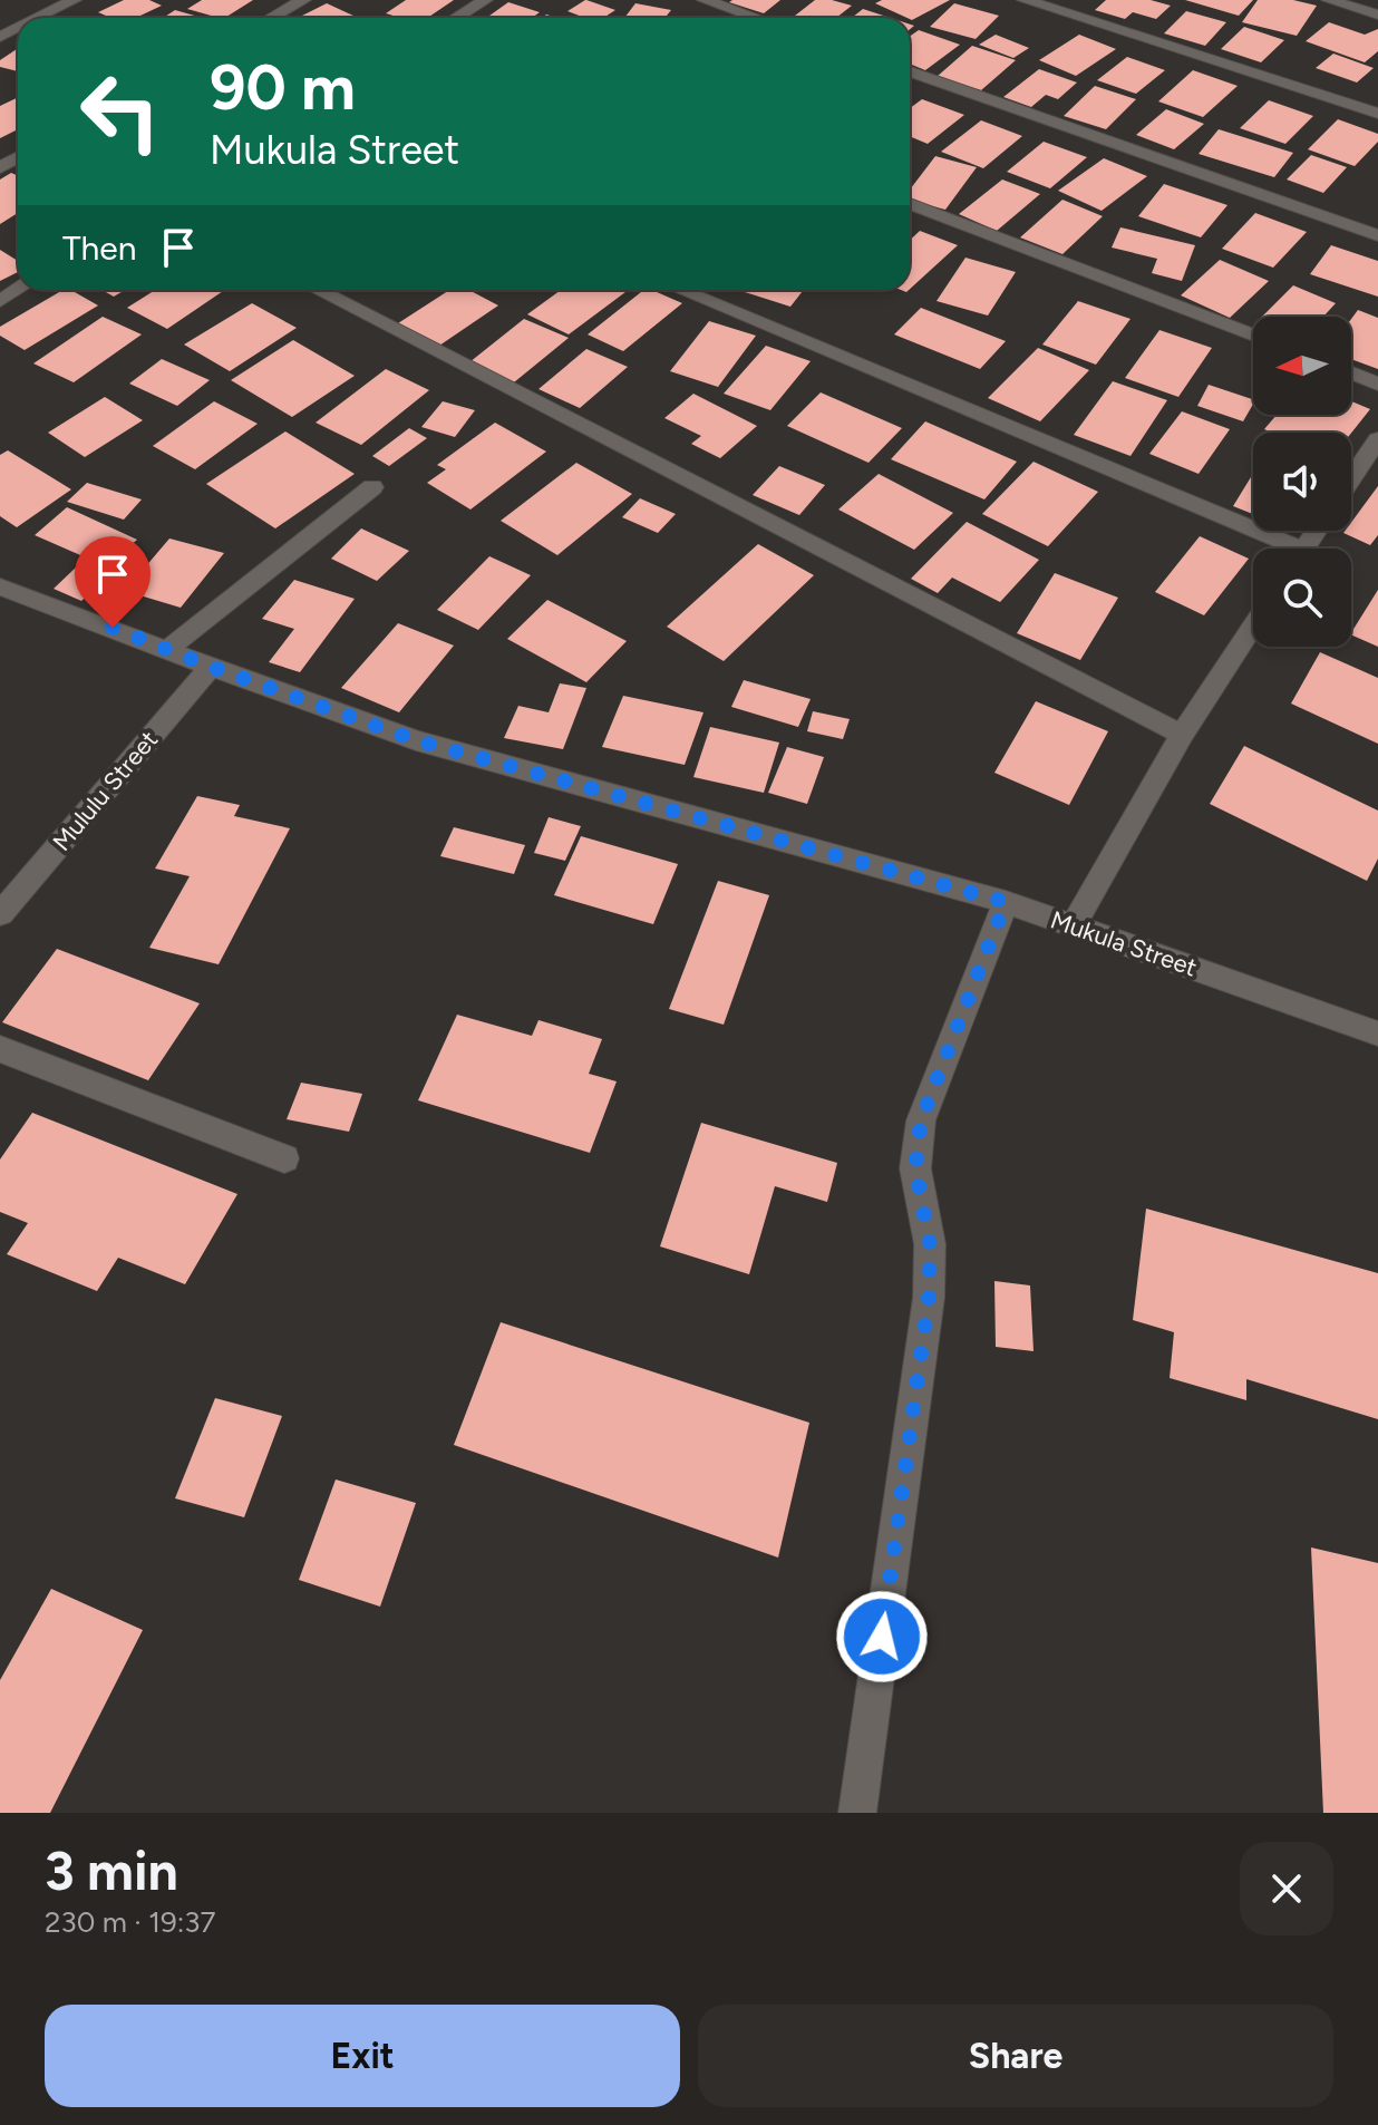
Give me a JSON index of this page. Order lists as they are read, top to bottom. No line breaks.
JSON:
{"streets":{"street":["Mululu Street","Mukula Street"]},"crossings":[["Mululu Street","Mukula Street"]],"north":"left","page":{"turn":["90 m","Mukula Street"],"then":"Then","heading":["3 min","230 m · 19:37"],"buttons":["Exit","Share"]}}
